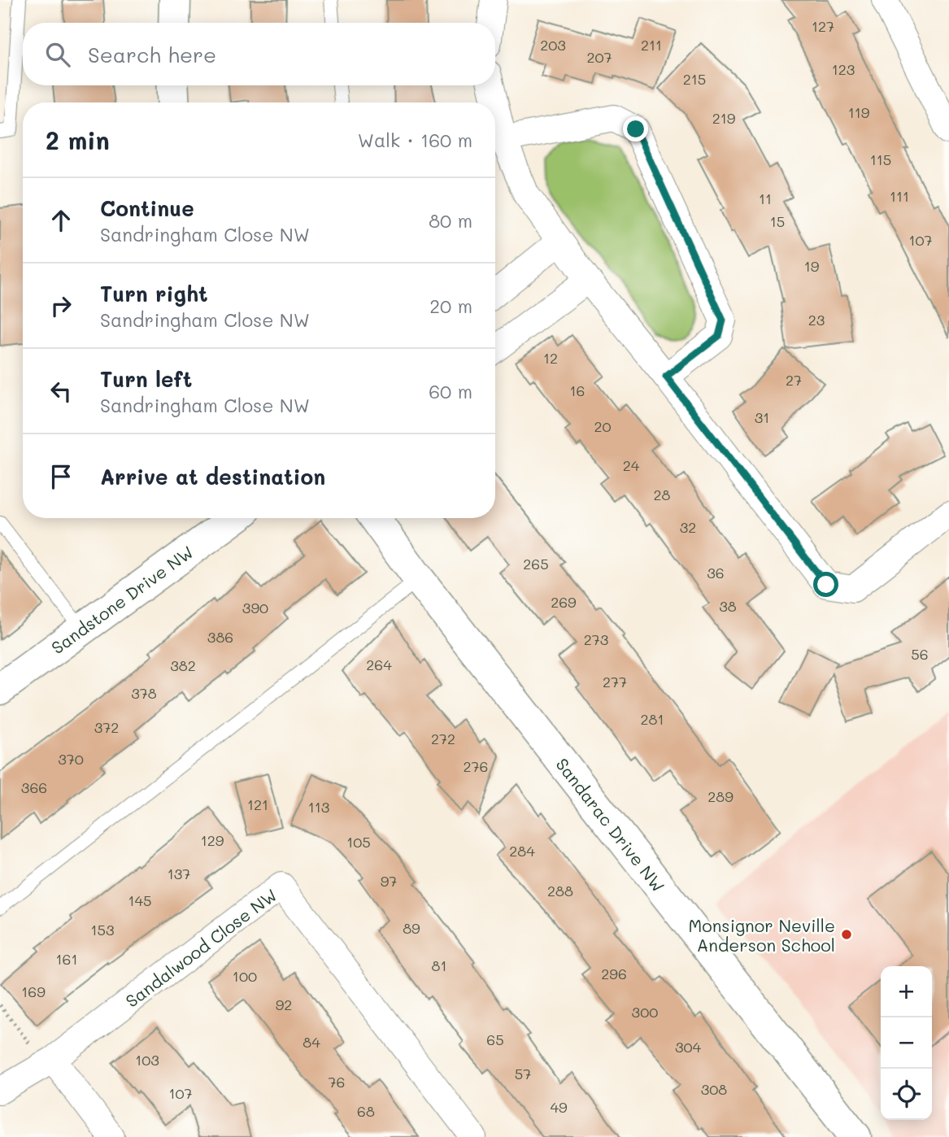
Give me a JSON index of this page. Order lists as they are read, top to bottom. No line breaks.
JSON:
{"streets":{"street":["Sandstone Drive NW","Sandarac Drive NW","Sandalwood Close NW"]},"places":["Monsignor Neville Anderson School"],"house_numbers":["127","203","211","207","123","215","119","219","115","111","11","15","107","19","23","12","27","16","31","20","24","28","32","265","36","269","38","390","386","273","56","264","382","277","378","281","372","272","370","276","366","289","121","113","129","105","284","137","97","288","145","89","153","161","81","296","100","169","92","300","65","84","304","103","57","76","308","107","49","68"],"page":{"search":"Search here","heading":["2 min","Walk · 160 m"],"list":[["Continue","Sandringham Close NW","80 m"],["Turn right","Sandringham Close NW","20 m"],["Turn left","Sandringham Close NW","60 m"],"Arrive at destination"],"map_buttons":["+","−"]}}
